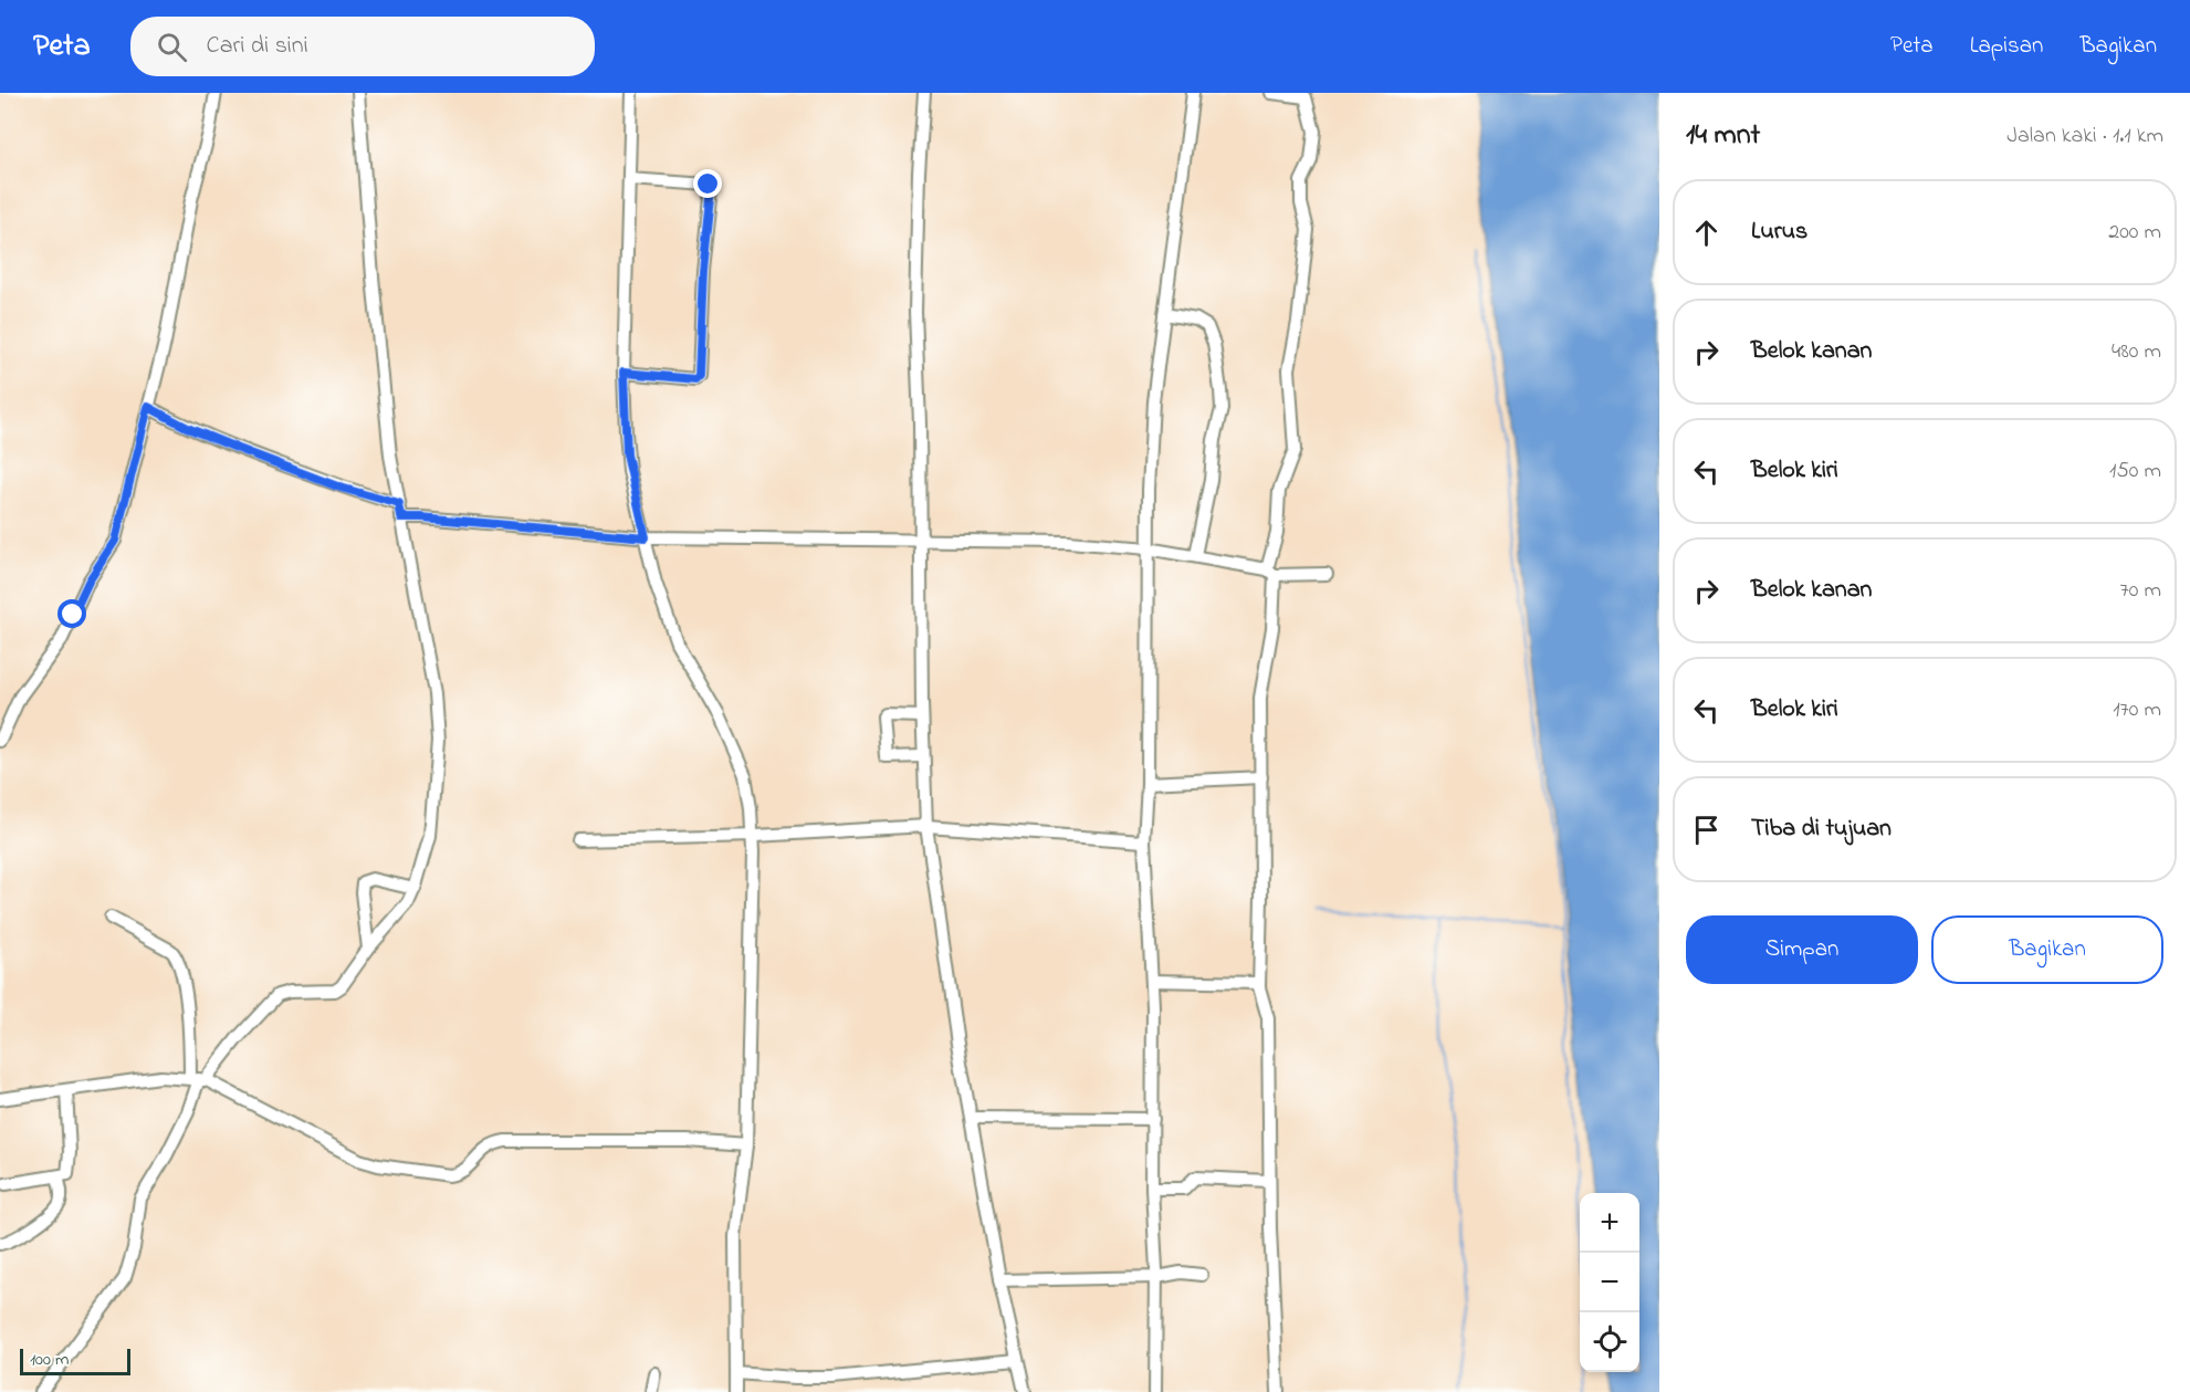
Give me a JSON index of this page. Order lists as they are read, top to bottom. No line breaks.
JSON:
{"scale_bar":"100 m","page":{"header":"Peta","search":"Cari di sini","nav":["Peta","Lapisan","Bagikan"],"heading":["14 mnt","Jalan kaki · 1.1 km"],"list":[["Lurus","200 m"],["Belok kanan","480 m"],["Belok kiri","150 m"],["Belok kanan","70 m"],["Belok kiri","170 m"],"Tiba di tujuan"],"buttons":["Simpan","Bagikan"],"map_buttons":["+","−"],"scale":"100 m"}}
